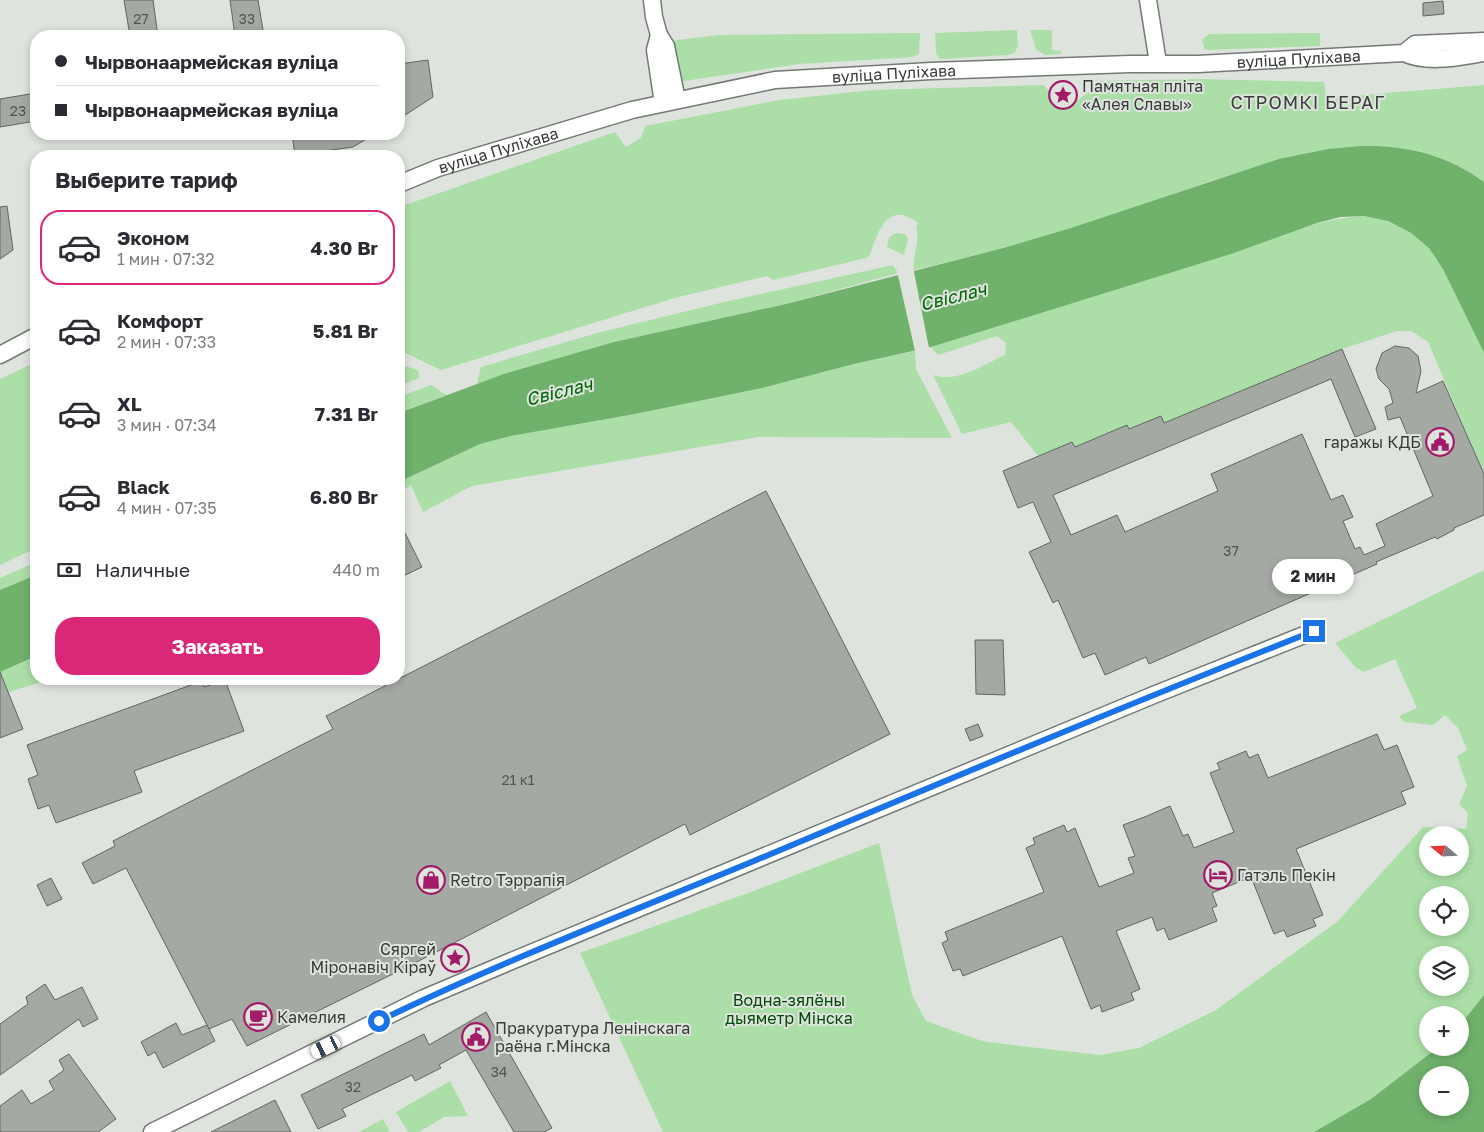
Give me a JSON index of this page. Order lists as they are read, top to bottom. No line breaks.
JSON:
{"streets":{"street":["вуліца Пуліхава"]},"districts":["СТРОМКІ БЕРАГ"],"water":["Свіслач"],"parks":["Водна-зялёны дыяметр Мінска"],"places":{"place":["Памятная пліта «Алея Славы»","Сяргей Міронавіч Кіраў"],"public building":["гаражы КДБ","Пракуратура Ленінскага раёна г.Мінска"],"hotel":["Гатэль Пекін"],"shop":["Retro Тэррапія"],"cafe":["Камелия"]},"house_numbers":["27","33","23","37","21 к1","34","32"],"north":"left","page":{"banner":["Чырвонаармейская вуліца","Чырвонаармейская вуліца"],"heading":"Выберите тариф","list":[{"name":"Эконом","note":"1 мин · 07:32","value":"4.30 Br"},{"name":"Комфорт","note":"2 мин · 07:33","value":"5.81 Br"},{"name":"XL","note":"3 мин · 07:34","value":"7.31 Br"},{"name":"Black","note":"4 мин · 07:35","value":"6.80 Br"}],"pay":["Наличные","440 m"],"bubble":"2 мин","buttons":"Заказать","map_buttons":["+","−"]}}
